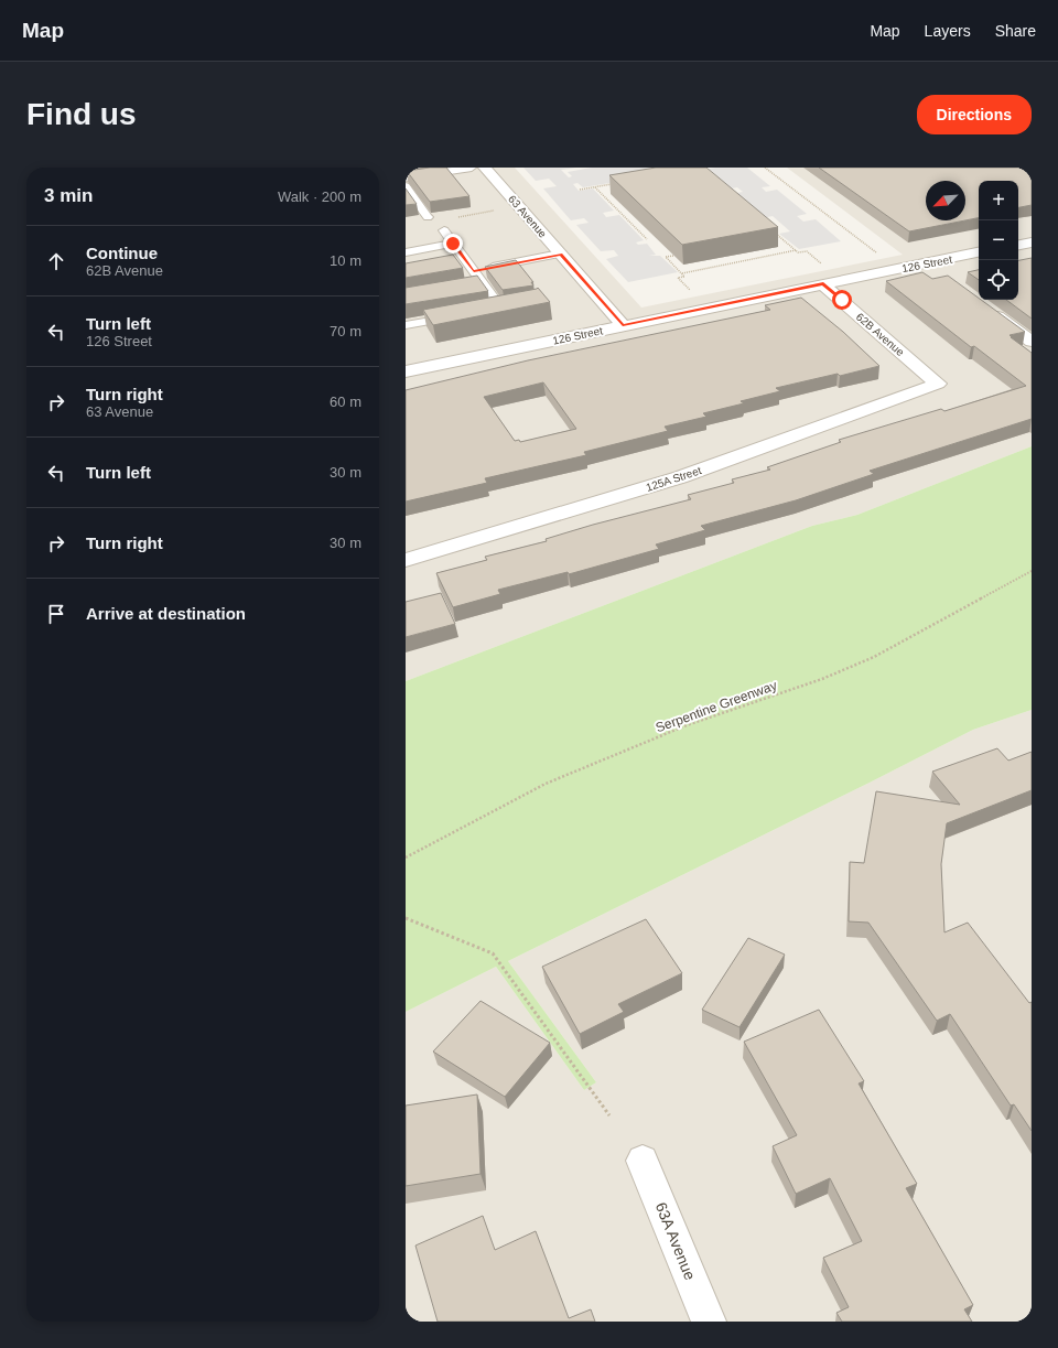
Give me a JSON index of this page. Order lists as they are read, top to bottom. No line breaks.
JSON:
{"streets":{"street":["63 Avenue","126 Street","62B Avenue","125A Street","63A Avenue"],"path":["Serpentine Greenway"]},"crossings":[["63 Avenue","126 Street"],["126 Street","62B Avenue"],["62B Avenue","125A Street"]],"north":"bottom left","page":{"header":"Map","nav":["Map","Layers","Share"],"buttons":"Directions","title":"Find us","heading":["3 min","Walk · 200 m"],"map_buttons":["+","−"],"list":[["Continue","62B Avenue","10 m"],["Turn left","126 Street","70 m"],["Turn right","63 Avenue","60 m"],["Turn left","30 m"],["Turn right","30 m"],"Arrive at destination"]}}
